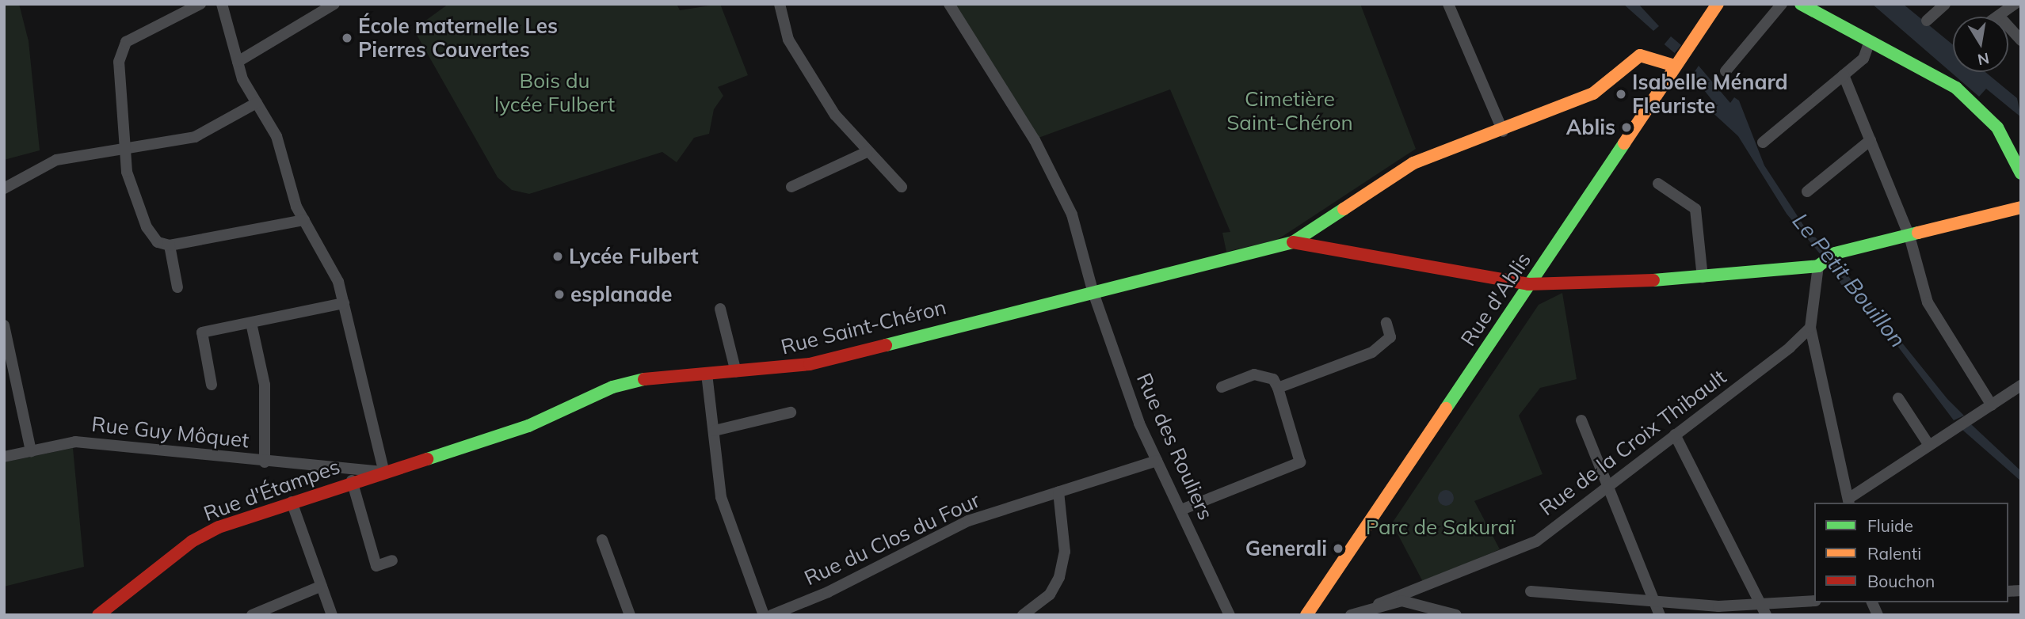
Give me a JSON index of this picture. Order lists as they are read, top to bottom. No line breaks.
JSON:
{"streets":{"street":["Rue d'Ablis","Rue Saint-Chéron","Rue Guy Môquet","Rue de la Croix Thibault","Rue des Rouliers","Rue d'Étampes","Rue du Clos du Four"]},"crossings":[["Rue Saint-Chéron","Rue Guy Môquet"],["Rue Saint-Chéron","Rue des Rouliers"],["Rue Saint-Chéron","Rue d'Étampes"],["Rue Guy Môquet","Rue d'Étampes"],["Rue des Rouliers","Rue du Clos du Four"]],"water":["Le Petit Bouillon"],"parks":["Bois du lycée Fulbert","Cimetière Saint-Chéron","Parc de Sakuraï"],"places":["École maternelle Les Pierres Couvertes","Isabelle Ménard Fleuriste","Ablis","Lycée Fulbert","esplanade","Generali"],"legend":["Fluide","Ralenti","Bouchon"],"north":"bottom"}
